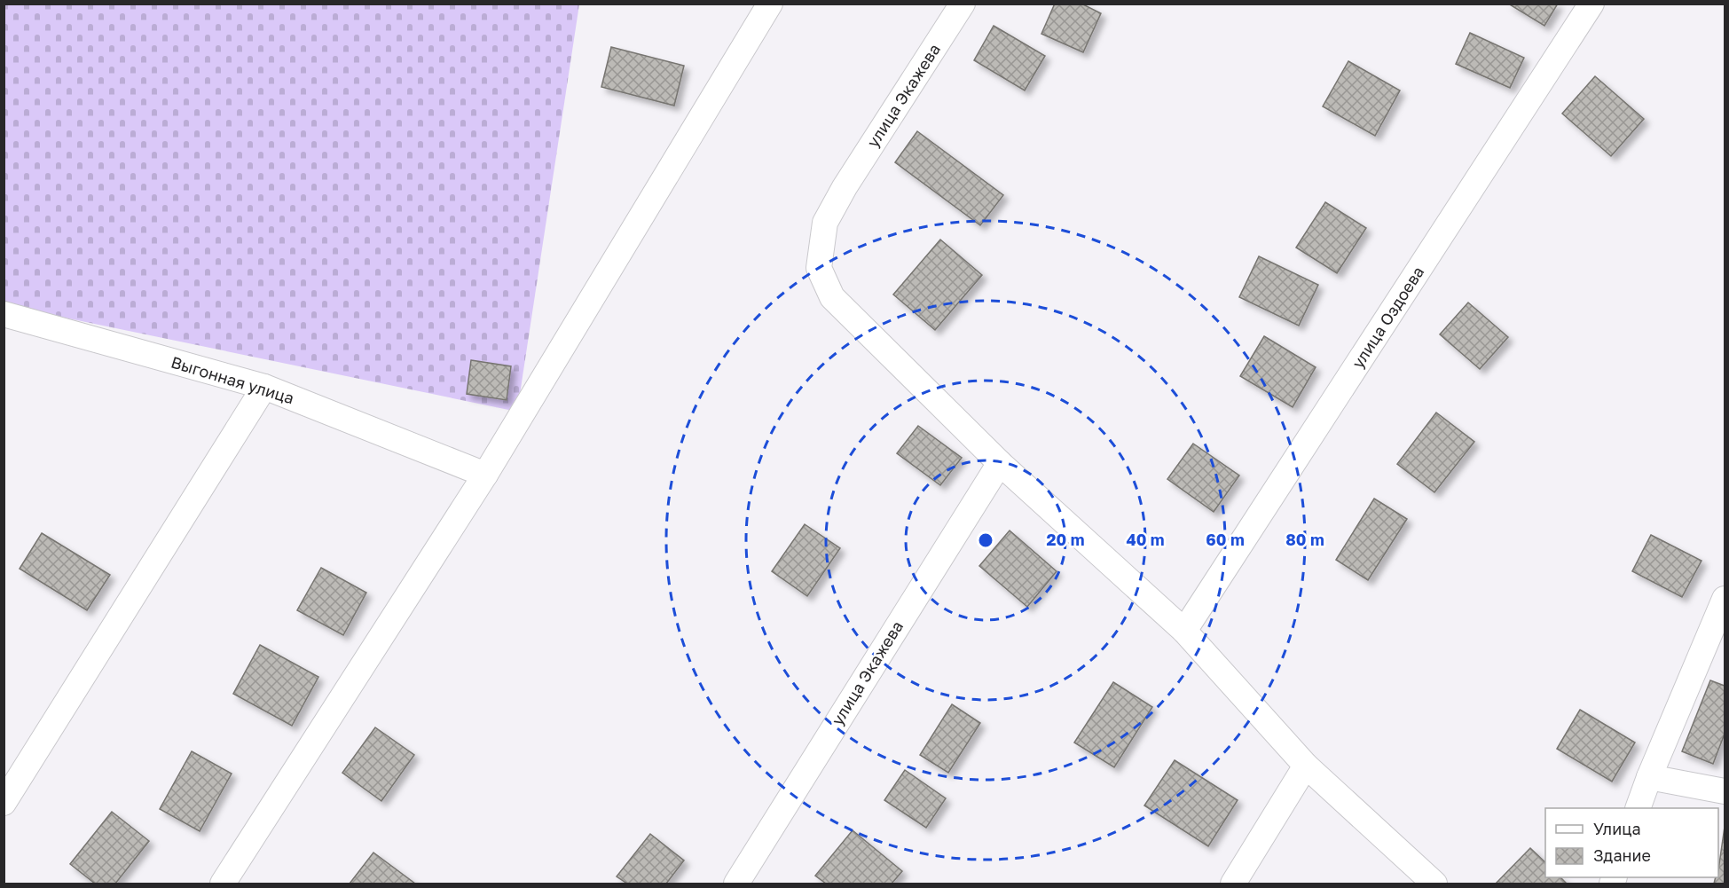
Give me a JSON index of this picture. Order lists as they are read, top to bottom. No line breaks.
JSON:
{"streets":{"street":["улица Экажева","улица Оздоева","Выгонная улица"]},"crossings":[["улица Экажева","улица Оздоева"]],"legend":["Улица","Здание"],"rings":["20 m","40 m","60 m","80 m"]}
